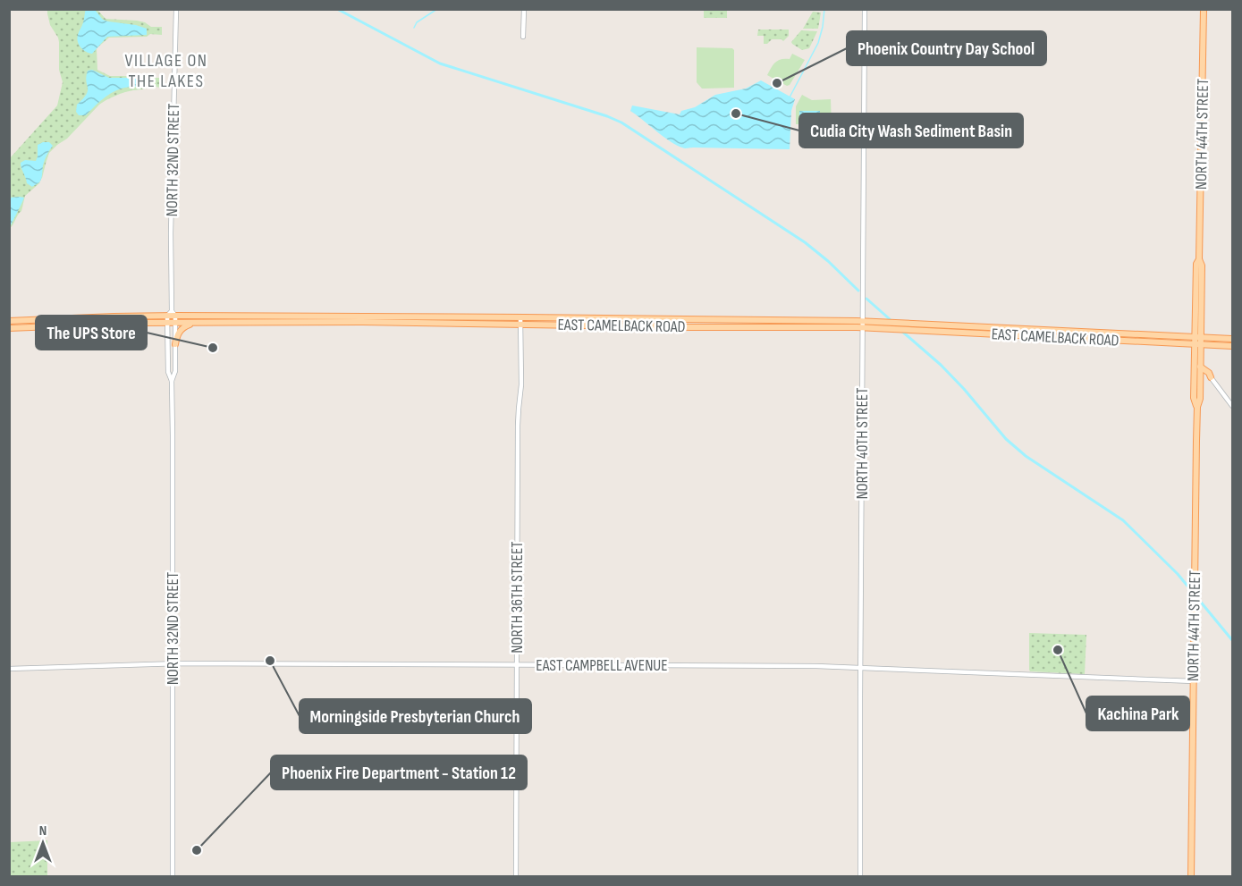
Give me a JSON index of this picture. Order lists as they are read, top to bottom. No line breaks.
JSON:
{"streets":{"main road":["NORTH 44TH STREET","NORTH 32ND STREET","EAST CAMELBACK ROAD","NORTH 40TH STREET","NORTH 36TH STREET","EAST CAMPBELL AVENUE"]},"crossings":[["NORTH 44TH STREET","EAST CAMELBACK ROAD"],["NORTH 44TH STREET","EAST CAMPBELL AVENUE"],["NORTH 32ND STREET","EAST CAMELBACK ROAD"],["NORTH 32ND STREET","EAST CAMPBELL AVENUE"],["EAST CAMELBACK ROAD","NORTH 40TH STREET"],["EAST CAMELBACK ROAD","NORTH 36TH STREET"],["NORTH 40TH STREET","EAST CAMPBELL AVENUE"],["NORTH 36TH STREET","EAST CAMPBELL AVENUE"]],"districts":["VILLAGE ON THE LAKES"],"places":["Phoenix Country Day School","Cudia City Wash Sediment Basin","The UPS Store","Kachina Park","Morningside Presbyterian Church","Phoenix Fire Department - Station 12"],"north":"top"}
